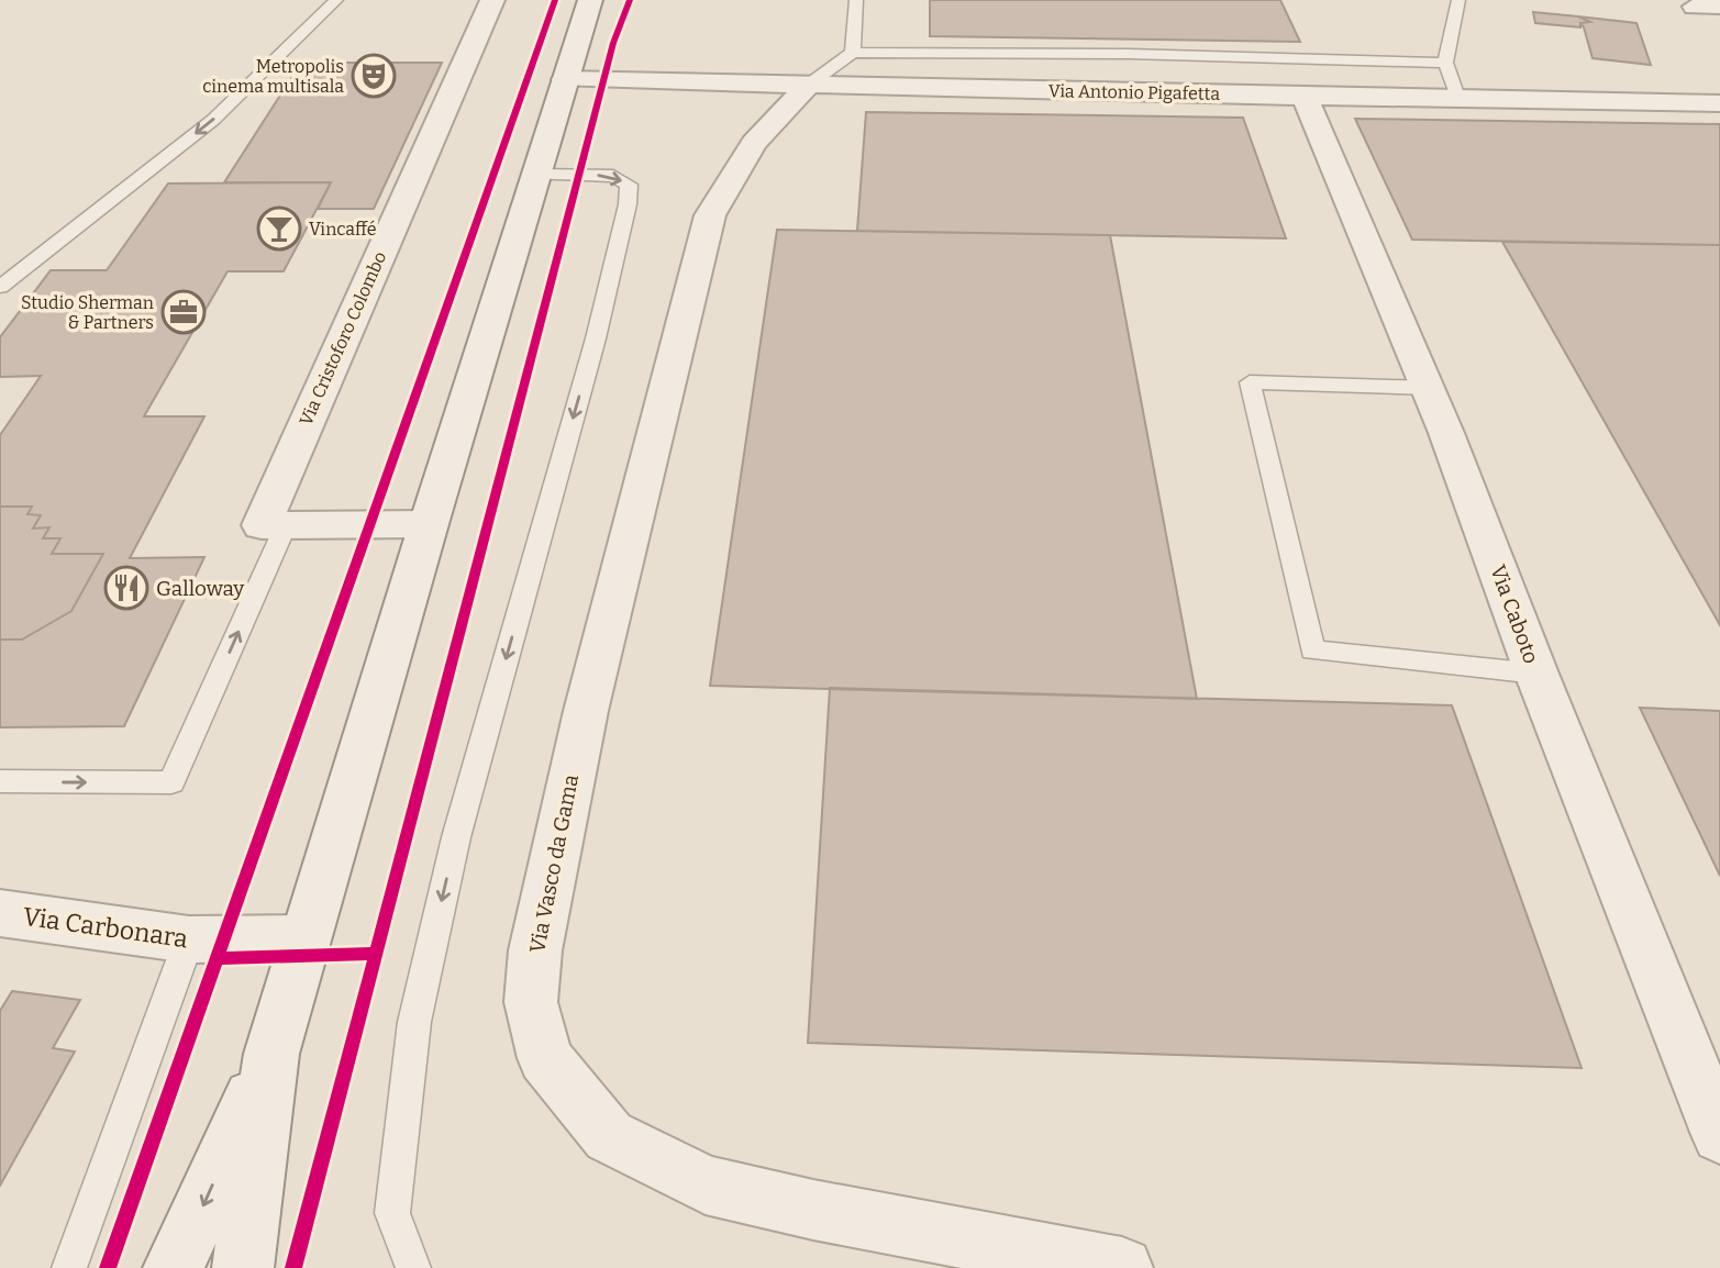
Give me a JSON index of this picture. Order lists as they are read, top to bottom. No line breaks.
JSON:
{"streets":{"street":["Via Antonio Pigafetta","Via Cristoforo Colombo","Via Caboto","Via Vasco da Gama","Via Carbonara"]},"crossings":[["Via Antonio Pigafetta","Via Caboto"],["Via Antonio Pigafetta","Via Vasco da Gama"]],"places":{"theatre":["Metropolis cinema multisala"],"bar":["Vincaffé"],"office":["Studio Sherman & Partners"],"restaurant":["Galloway"]}}
